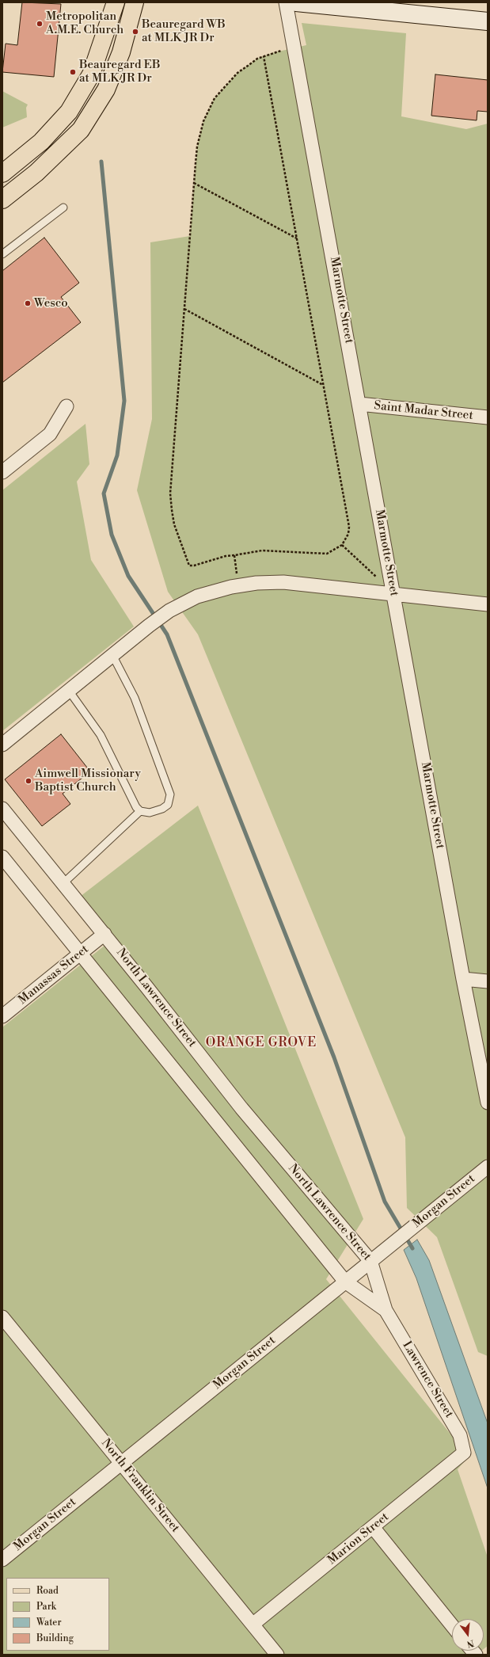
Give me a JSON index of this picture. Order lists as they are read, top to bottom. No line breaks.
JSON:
{"streets":{"street":["Marmotte Street","Saint Madar Street","Manassas Street","North Lawrence Street","Morgan Street","Lawrence Street","North Franklin Street","Marion Street"]},"crossings":[["Marmotte Street","Saint Madar Street"],["Manassas Street","North Lawrence Street"],["North Lawrence Street","Morgan Street"],["North Lawrence Street","Lawrence Street"],["Morgan Street","North Franklin Street"],["Lawrence Street","Marion Street"],["North Franklin Street","Marion Street"]],"districts":["ORANGE GROVE"],"places":["Metropolitan A.M.E. Church","Beauregard WB at MLK JR Dr","Beauregard EB at MLK JR Dr","Wesco","Aimwell Missionary Baptist Church"],"legend":["Road","Park","Water","Building"],"north":"bottom"}
